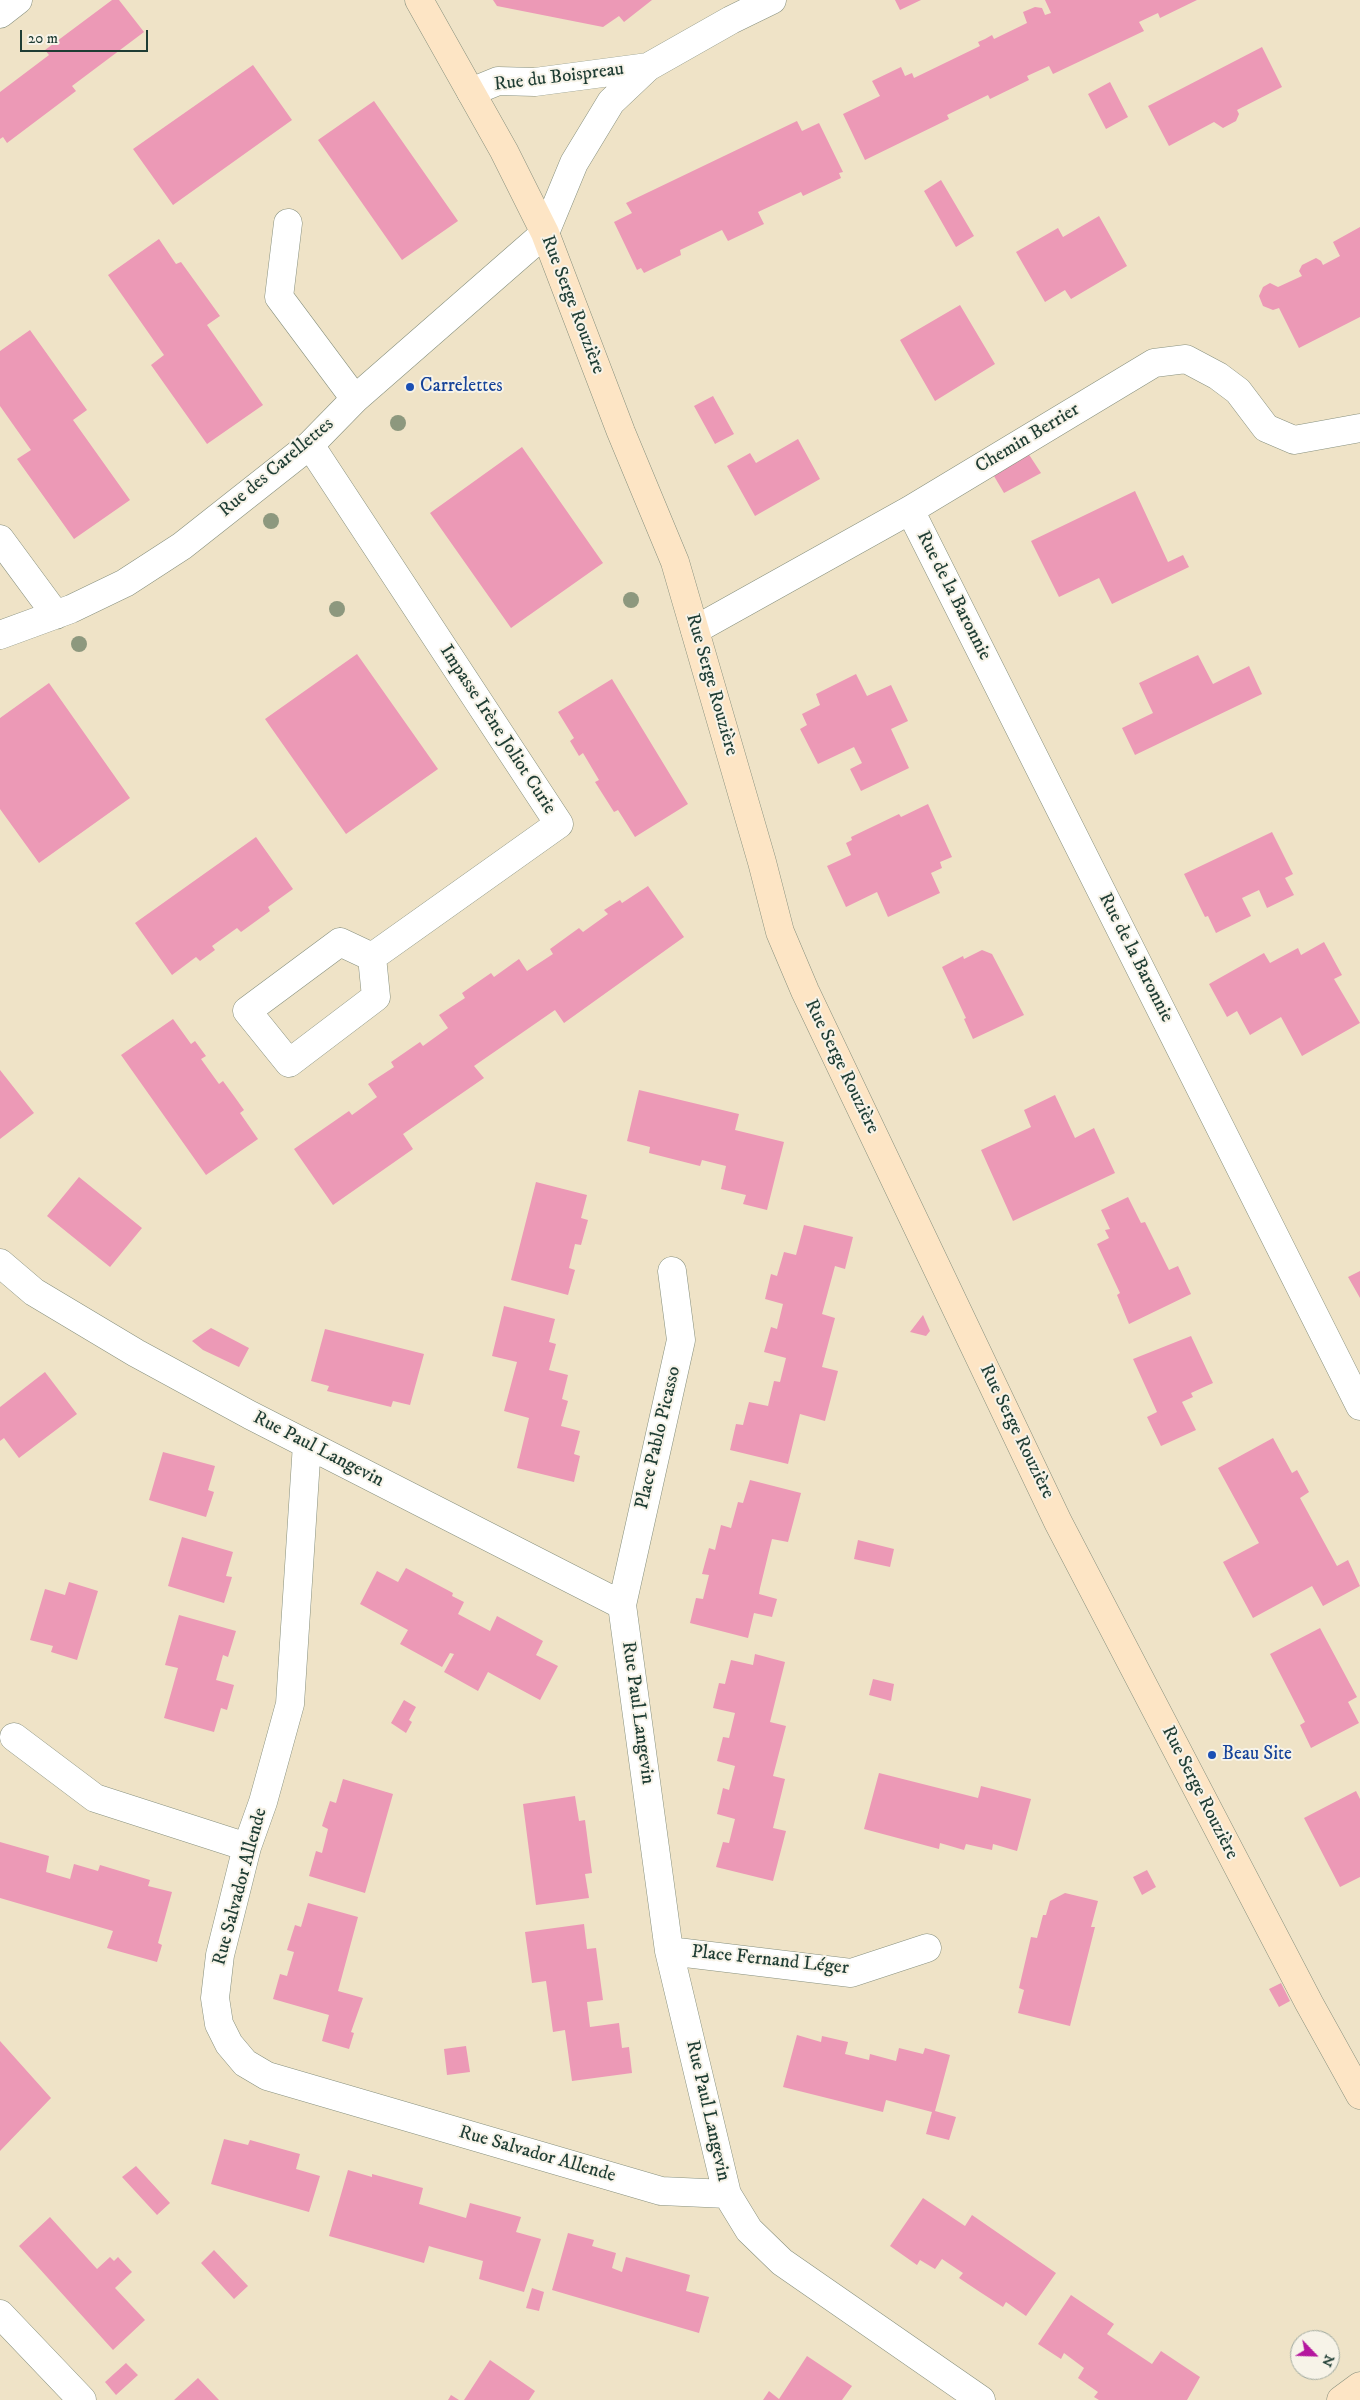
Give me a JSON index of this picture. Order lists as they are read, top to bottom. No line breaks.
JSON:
{"streets":{"street":["Rue du Boispreau","Rue Serge Rouzière","Chemin Berrier","Rue des Carellettes","Rue de la Baronnie","Impasse Irène Joliot Curie","Place Pablo Picasso","Rue Paul Langevin","Rue Salvador Allende","Place Fernand Léger"]},"crossings":[["Rue du Boispreau","Rue Serge Rouzière"],["Rue du Boispreau","Rue des Carellettes"],["Rue Serge Rouzière","Chemin Berrier"],["Rue Serge Rouzière","Rue des Carellettes"],["Chemin Berrier","Rue de la Baronnie"],["Rue des Carellettes","Impasse Irène Joliot Curie"],["Place Pablo Picasso","Rue Paul Langevin"],["Rue Paul Langevin","Rue Salvador Allende"],["Rue Paul Langevin","Place Fernand Léger"]],"places":["Carrelettes","Beau Site"],"scale_bar":"20 m","north":"bottom right"}
